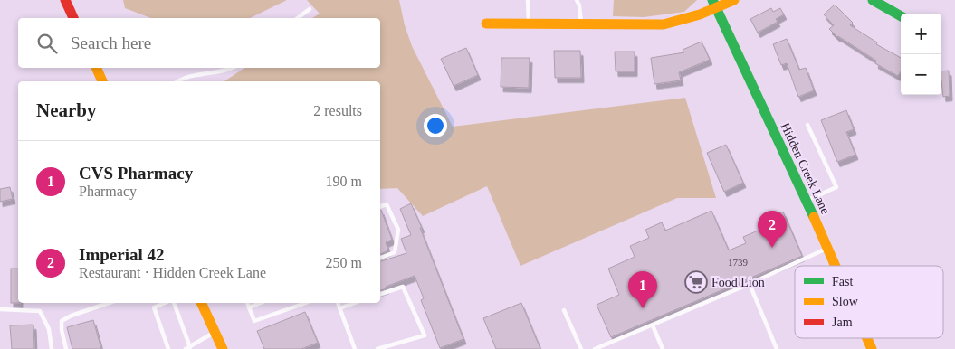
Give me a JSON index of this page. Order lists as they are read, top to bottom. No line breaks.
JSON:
{"streets":{"street":["Hidden Creek Lane"]},"places":{"supermarket":["Food Lion"]},"house_numbers":["1739"],"legend":["Fast","Slow","Jam"],"page":{"map_buttons":["+","−"],"search":"Search here","heading":["Nearby","2 results"],"list":[{"mark":"1","name":"CVS Pharmacy","note":"Pharmacy","value":"190 m"},{"mark":"2","name":"Imperial 42","note":"Restaurant · Hidden Creek Lane","value":"250 m"}],"pins":["2","1"]}}
